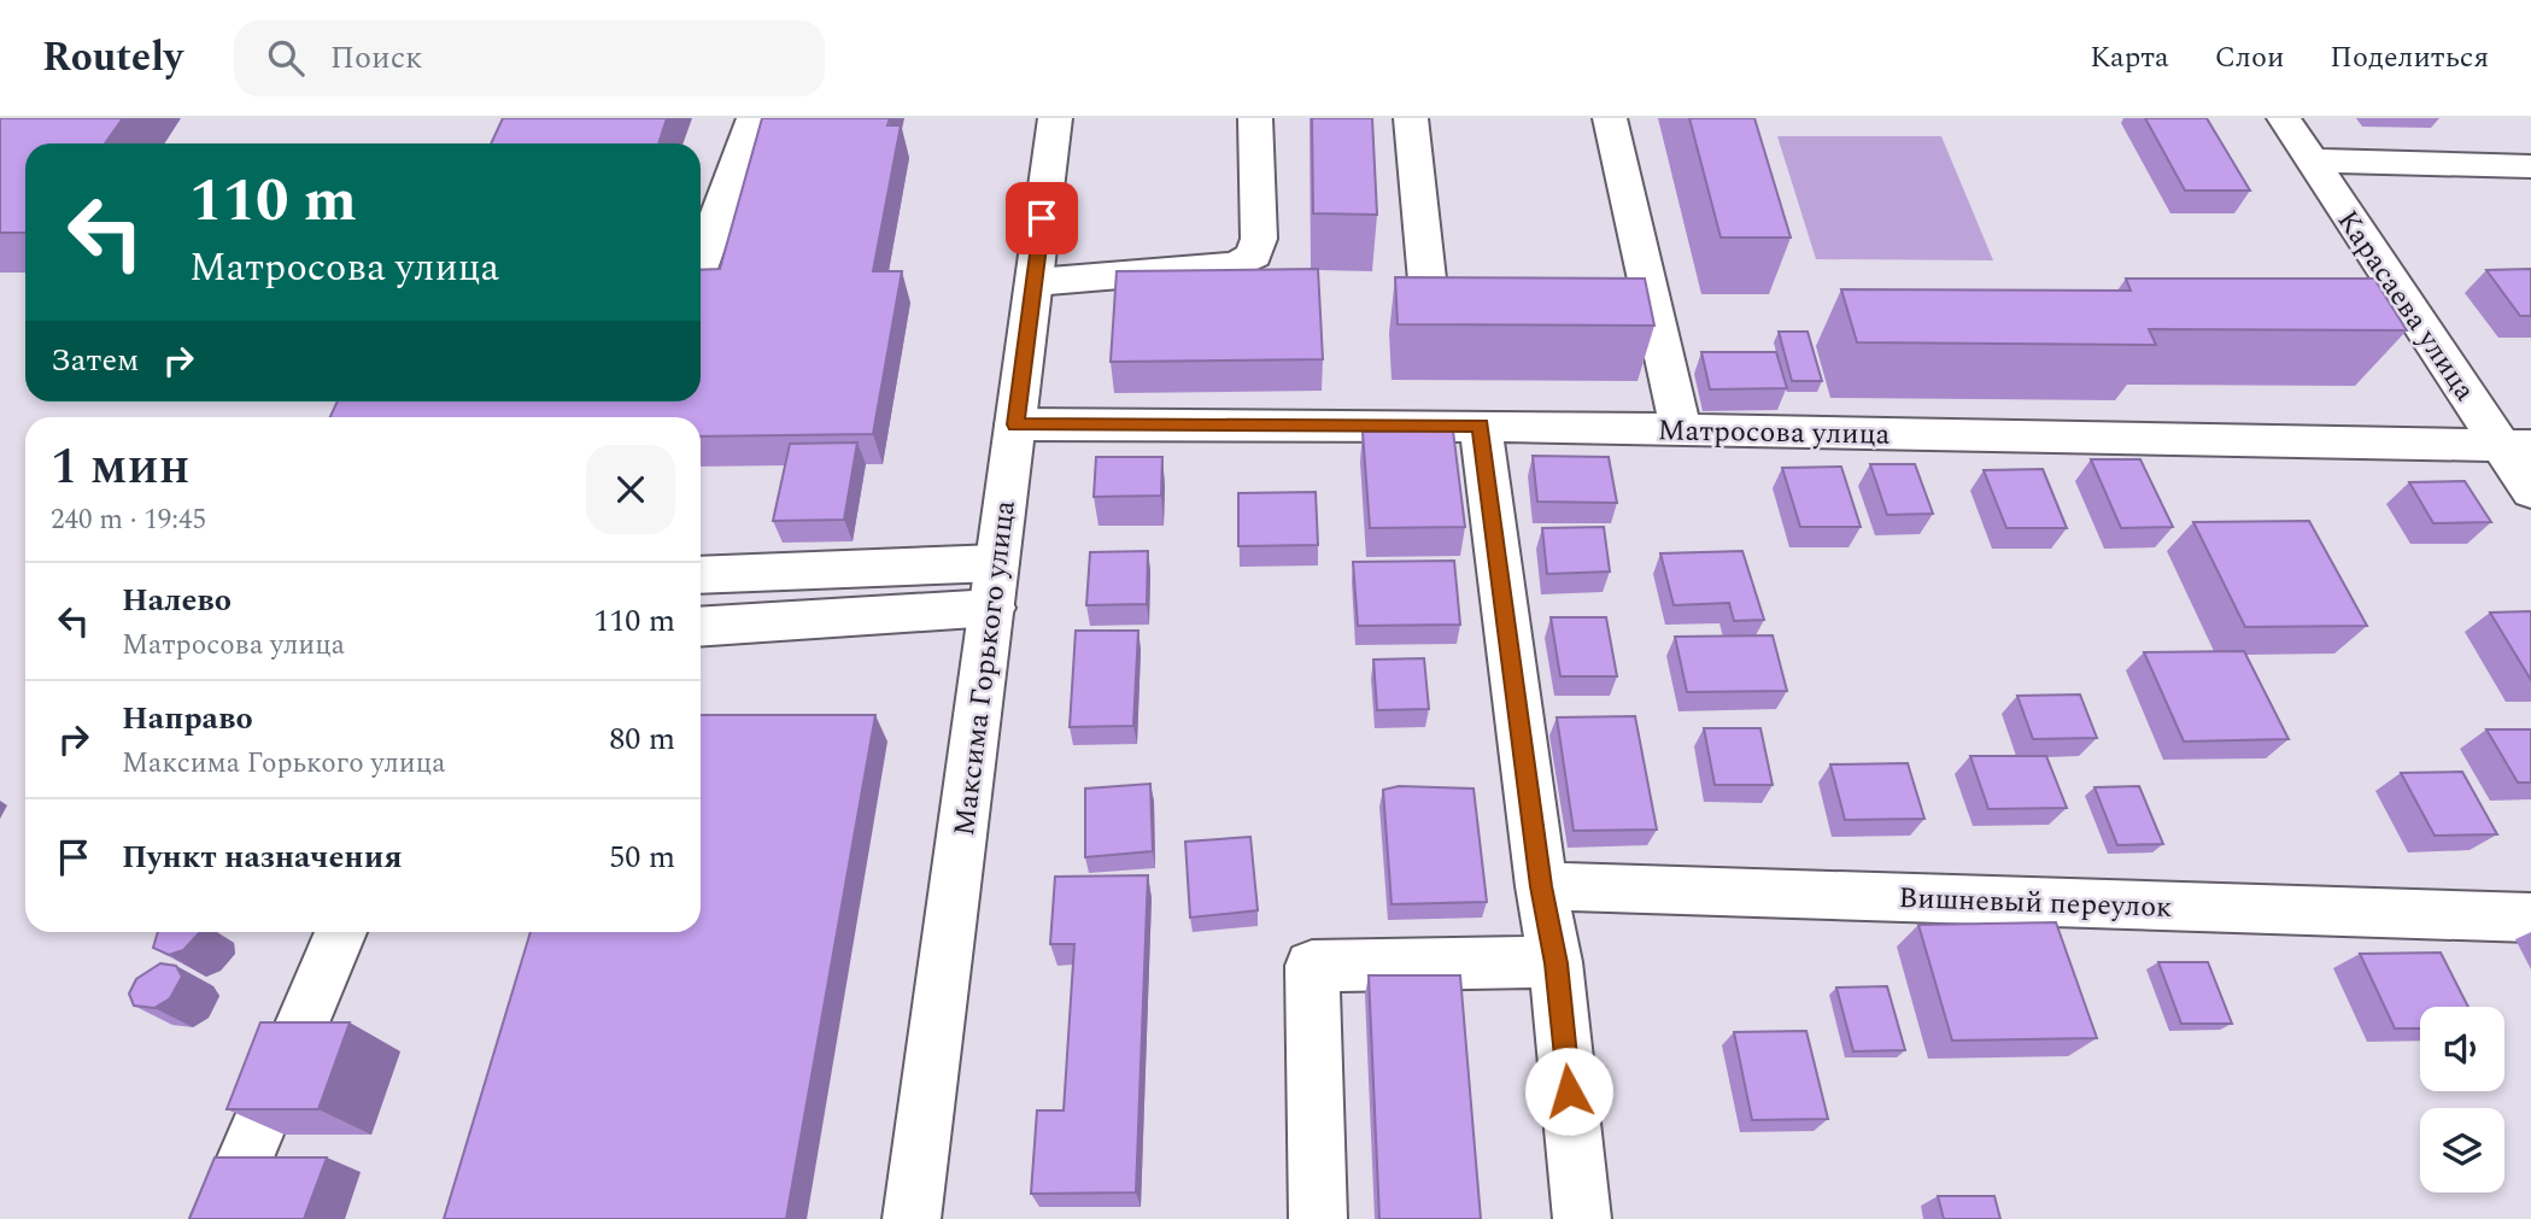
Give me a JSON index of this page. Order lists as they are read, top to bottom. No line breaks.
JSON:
{"streets":{"street":["Карасаева улица","Матросова улица","Максима Горького улица","Вишневый переулок"]},"crossings":[["Карасаева улица","Матросова улица"],["Матросова улица","Максима Горького улица"]],"page":{"header":"Routely","search":"Поиск","nav":["Карта","Слои","Поделиться"],"turn":["110 m","Матросова улица"],"then":"Затем","heading":["1 мин","240 m · 19:45"],"list":[{"name":"Налево","note":"Матросова улица","value":"110 m"},{"name":"Направо","note":"Максима Горького улица","value":"80 m"},{"name":"Пункт назначения","value":"50 m"}]}}
